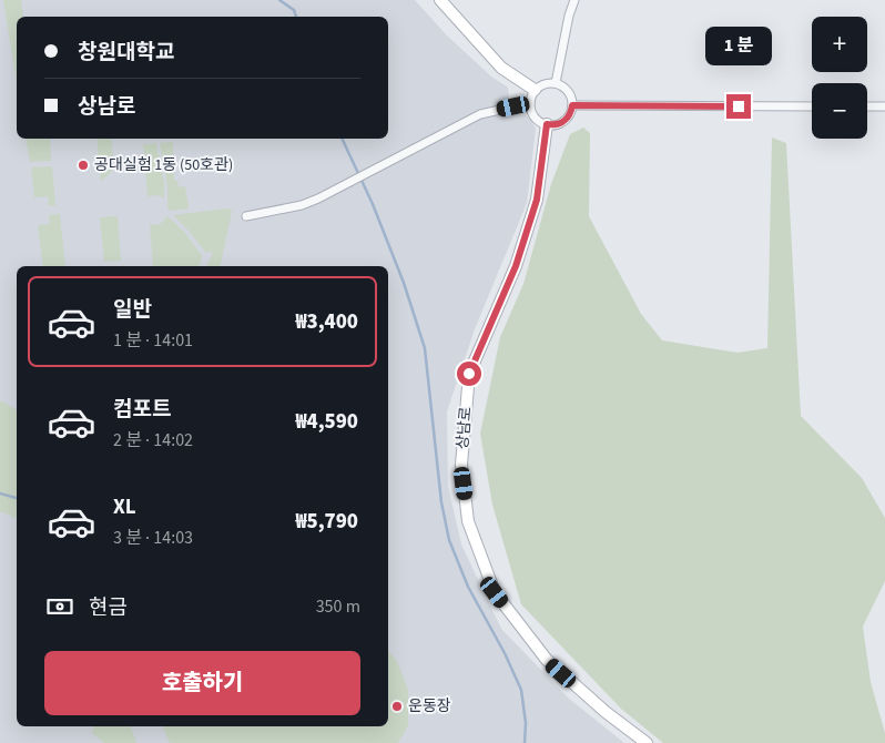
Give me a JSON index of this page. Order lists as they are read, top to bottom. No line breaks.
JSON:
{"streets":{"street":["상남로"]},"places":["공대실험 1동 (50호관)","운동장"],"page":{"map_buttons":["+","−"],"banner":["창원대학교","상남로"],"bubble":"1 분","list":[{"name":"일반","note":"1 분 · 14:01","value":"₩3,400"},{"name":"컴포트","note":"2 분 · 14:02","value":"₩4,590"},{"name":"XL","note":"3 분 · 14:03","value":"₩5,790"}],"pay":["현금","350 m"],"buttons":"호출하기"}}
